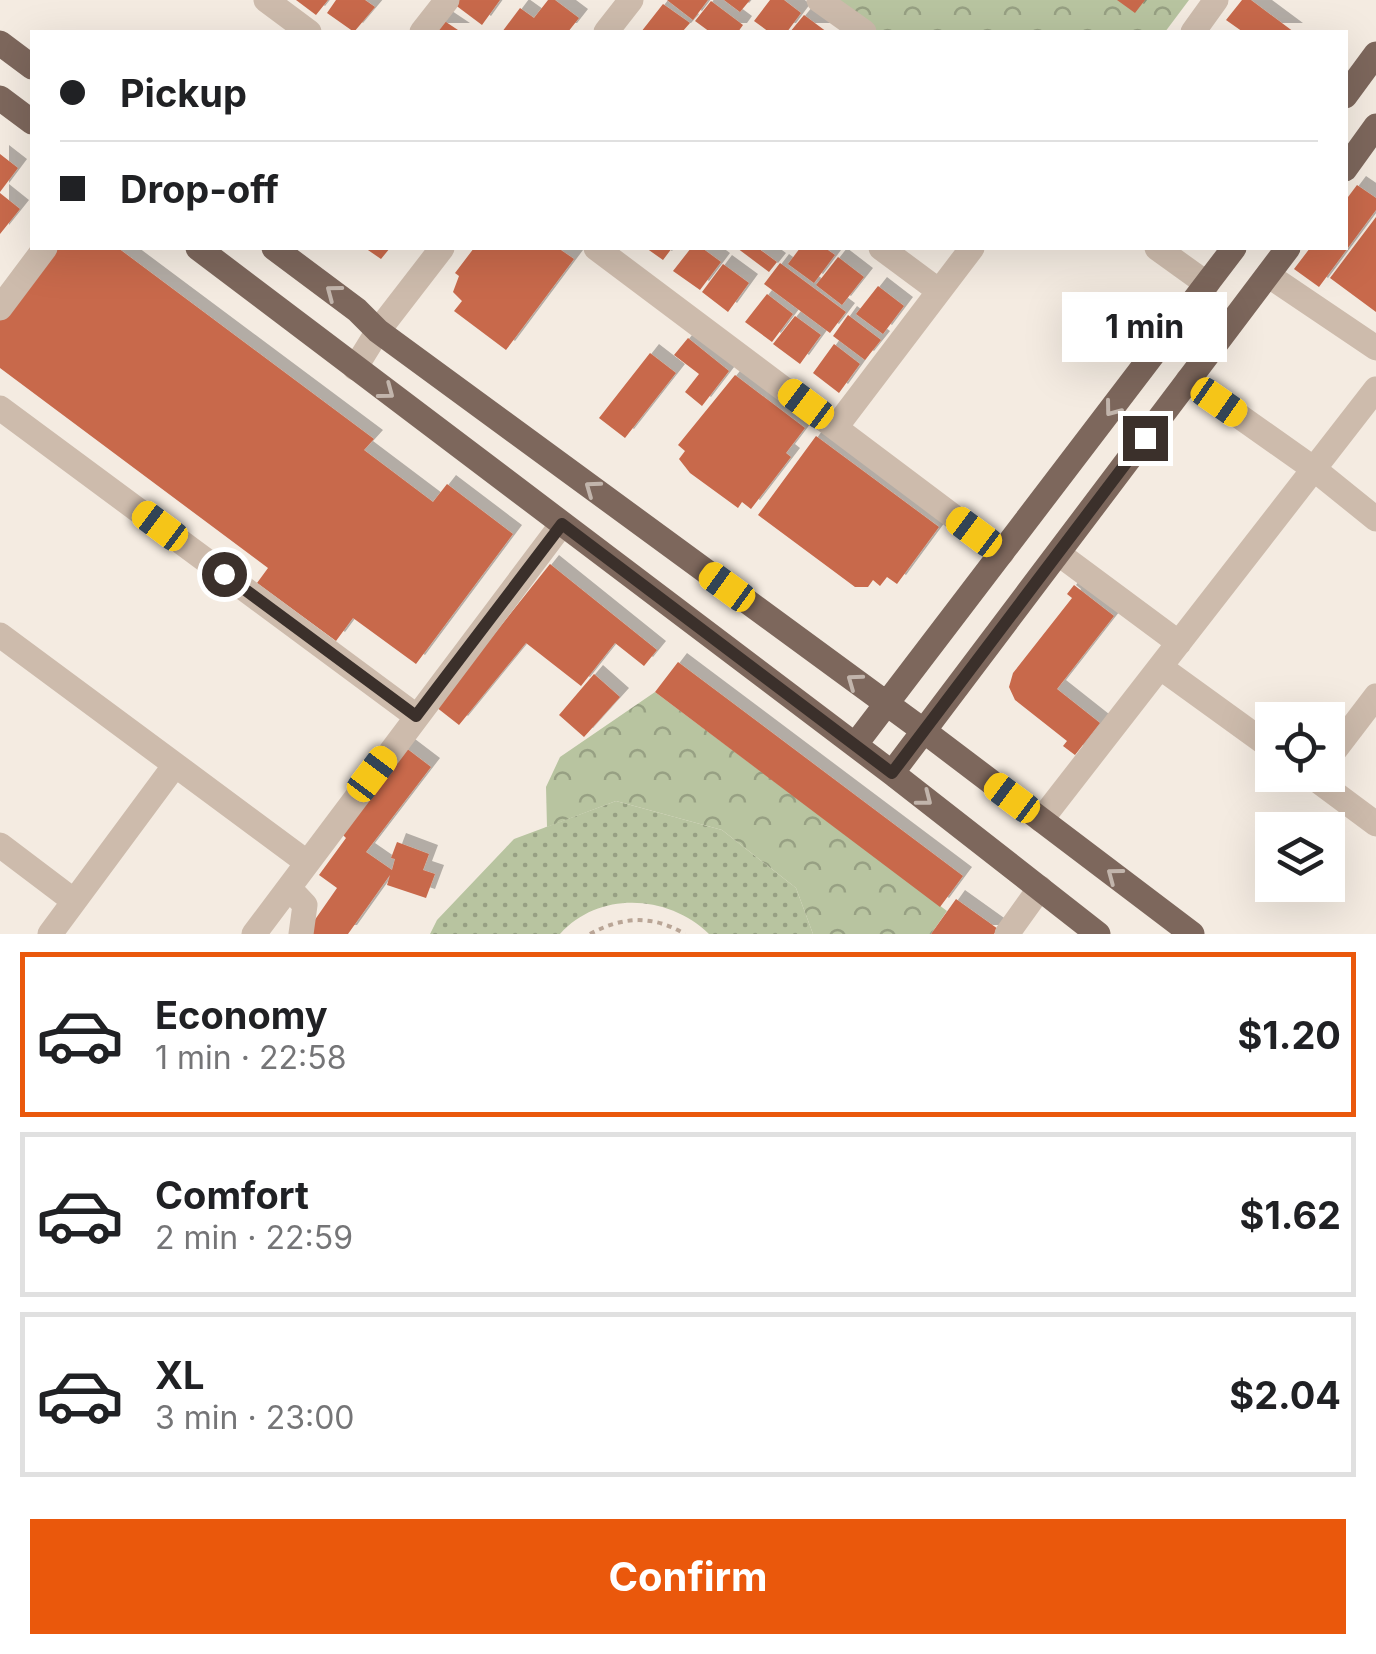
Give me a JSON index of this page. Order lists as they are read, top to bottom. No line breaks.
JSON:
{"page":{"banner":["Pickup","Drop-off"],"bubble":"1 min","list":[{"name":"Economy","note":"1 min · 22:58","value":"$1.20"},{"name":"Comfort","note":"2 min · 22:59","value":"$1.62"},{"name":"XL","note":"3 min · 23:00","value":"$2.04"}],"buttons":"Confirm"}}
